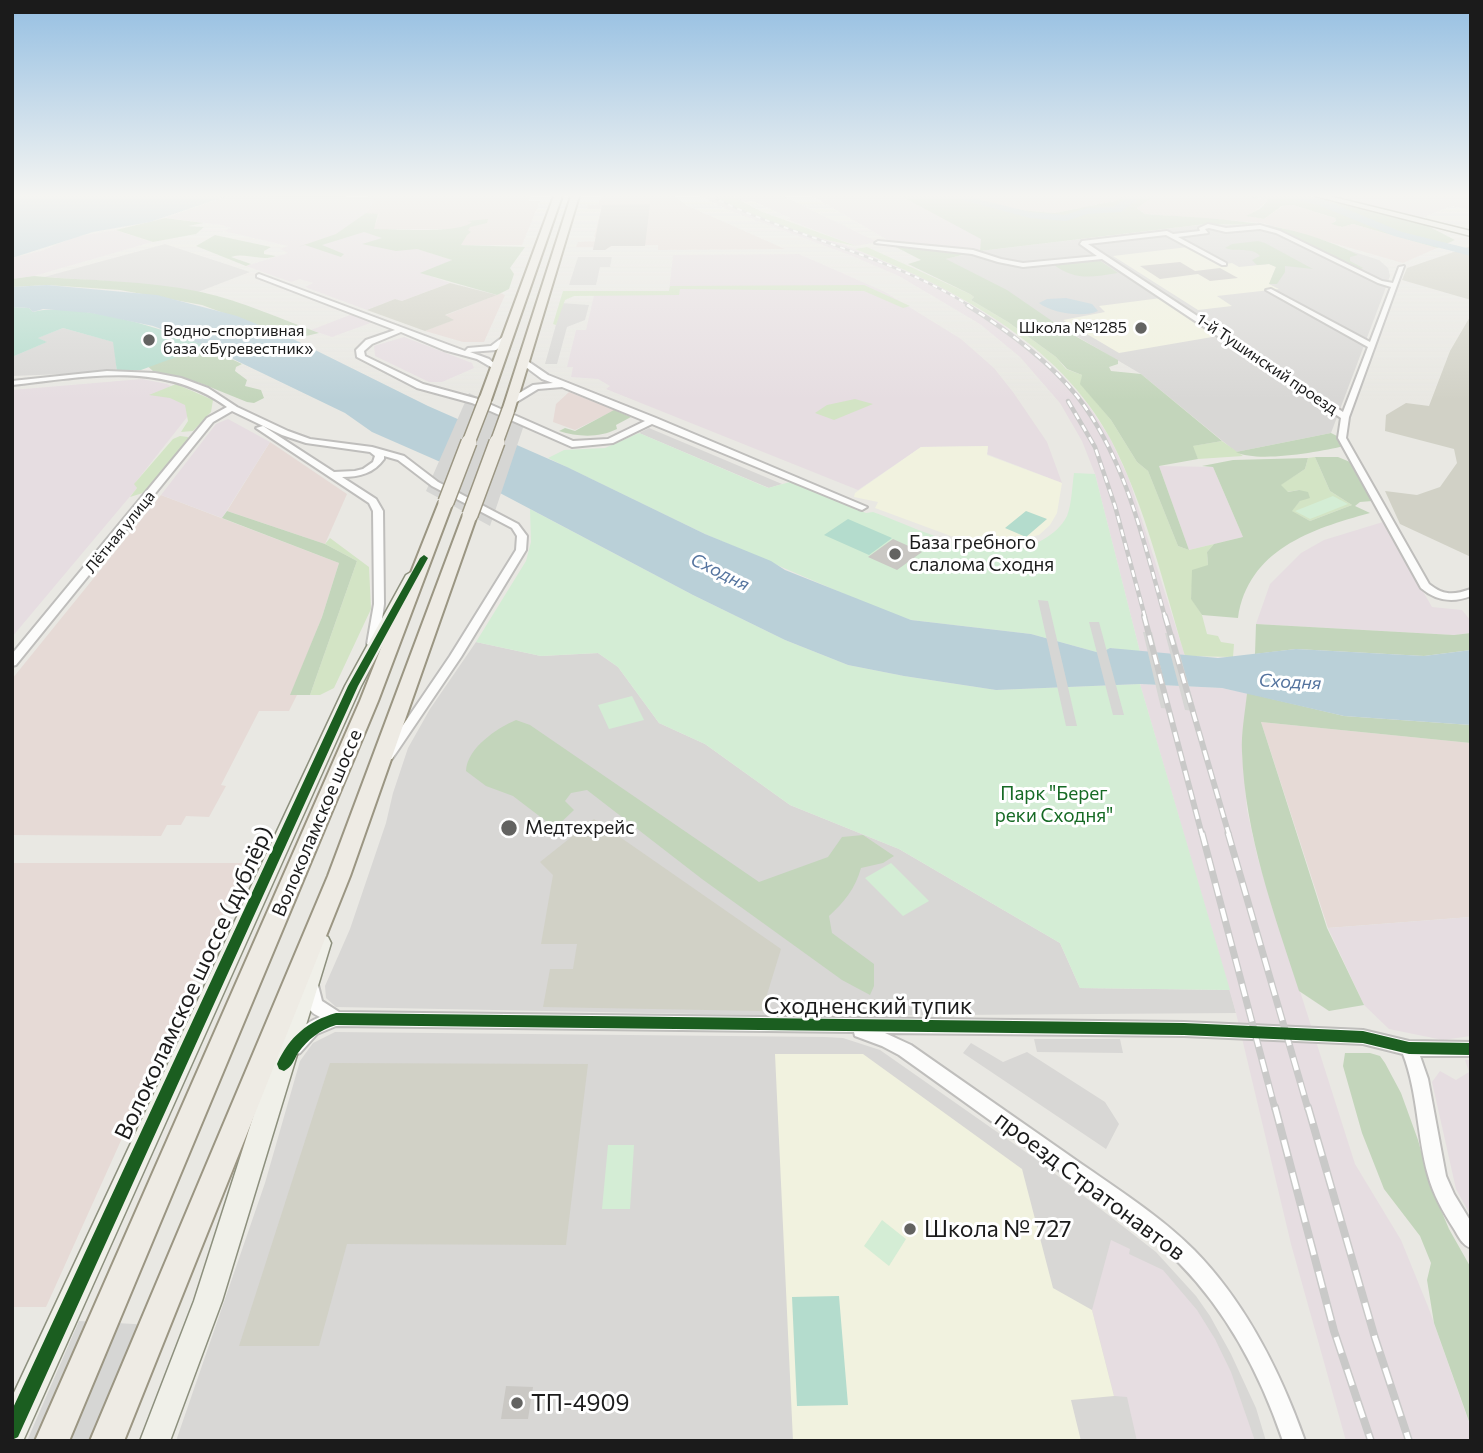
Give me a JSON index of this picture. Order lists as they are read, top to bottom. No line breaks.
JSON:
{"streets":{"main road":["Волоколамское шоссе"],"street":["1-й Тушинский проезд","Лётная улица","Волоколамское шоссе (дублёр)","Сходненский тупик","проезд Стратонавтов"]},"crossings":[["Волоколамское шоссе","Волоколамское шоссе (дублёр)"],["Сходненский тупик","проезд Стратонавтов"]],"water":["Сходня"],"parks":["Парк \"Берег реки Сходня\""],"places":["Школа №1285","Водно-спортивная база «Буревестник»","База гребного слалома Сходня","Медтехрейс","Школа № 727","ТП-4909"]}
